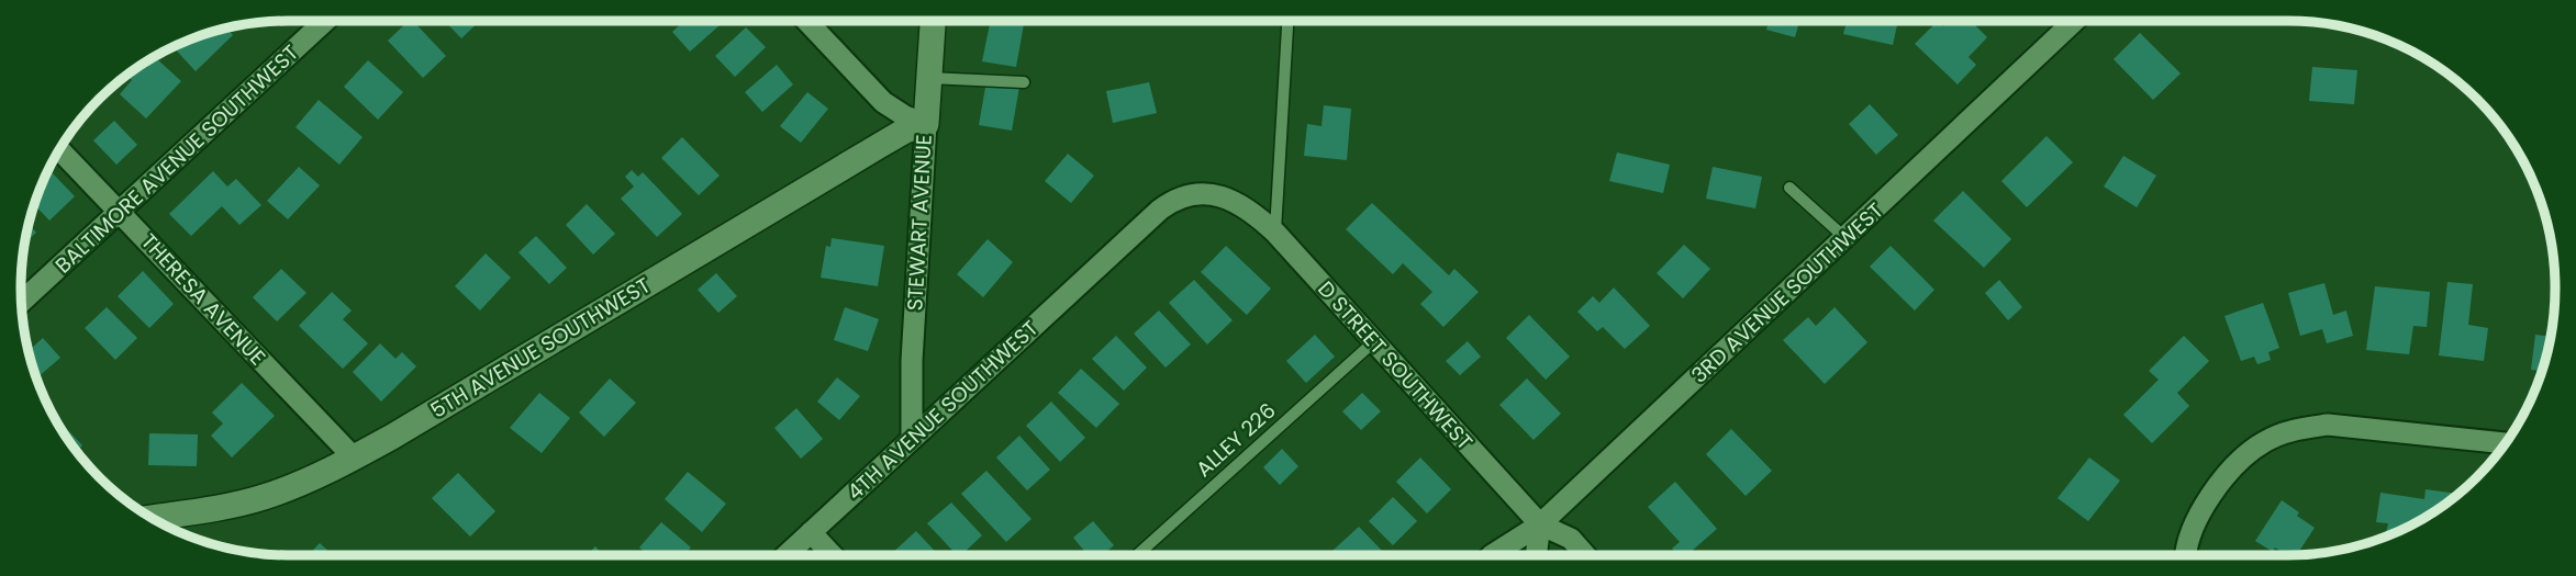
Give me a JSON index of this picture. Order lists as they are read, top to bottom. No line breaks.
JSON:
{"streets":{"street":["BALTIMORE AVENUE SOUTHWEST","STEWART AVENUE","3RD AVENUE SOUTHWEST","THERESA AVENUE","5TH AVENUE SOUTHWEST","D STREET SOUTHWEST","4TH AVENUE SOUTHWEST"],"lane":["ALLEY 226"]},"crossings":[["BALTIMORE AVENUE SOUTHWEST","THERESA AVENUE"],["STEWART AVENUE","5TH AVENUE SOUTHWEST"],["STEWART AVENUE","4TH AVENUE SOUTHWEST"],["3RD AVENUE SOUTHWEST","D STREET SOUTHWEST"],["THERESA AVENUE","5TH AVENUE SOUTHWEST"],["D STREET SOUTHWEST","4TH AVENUE SOUTHWEST"],["D STREET SOUTHWEST","ALLEY 226"]]}
